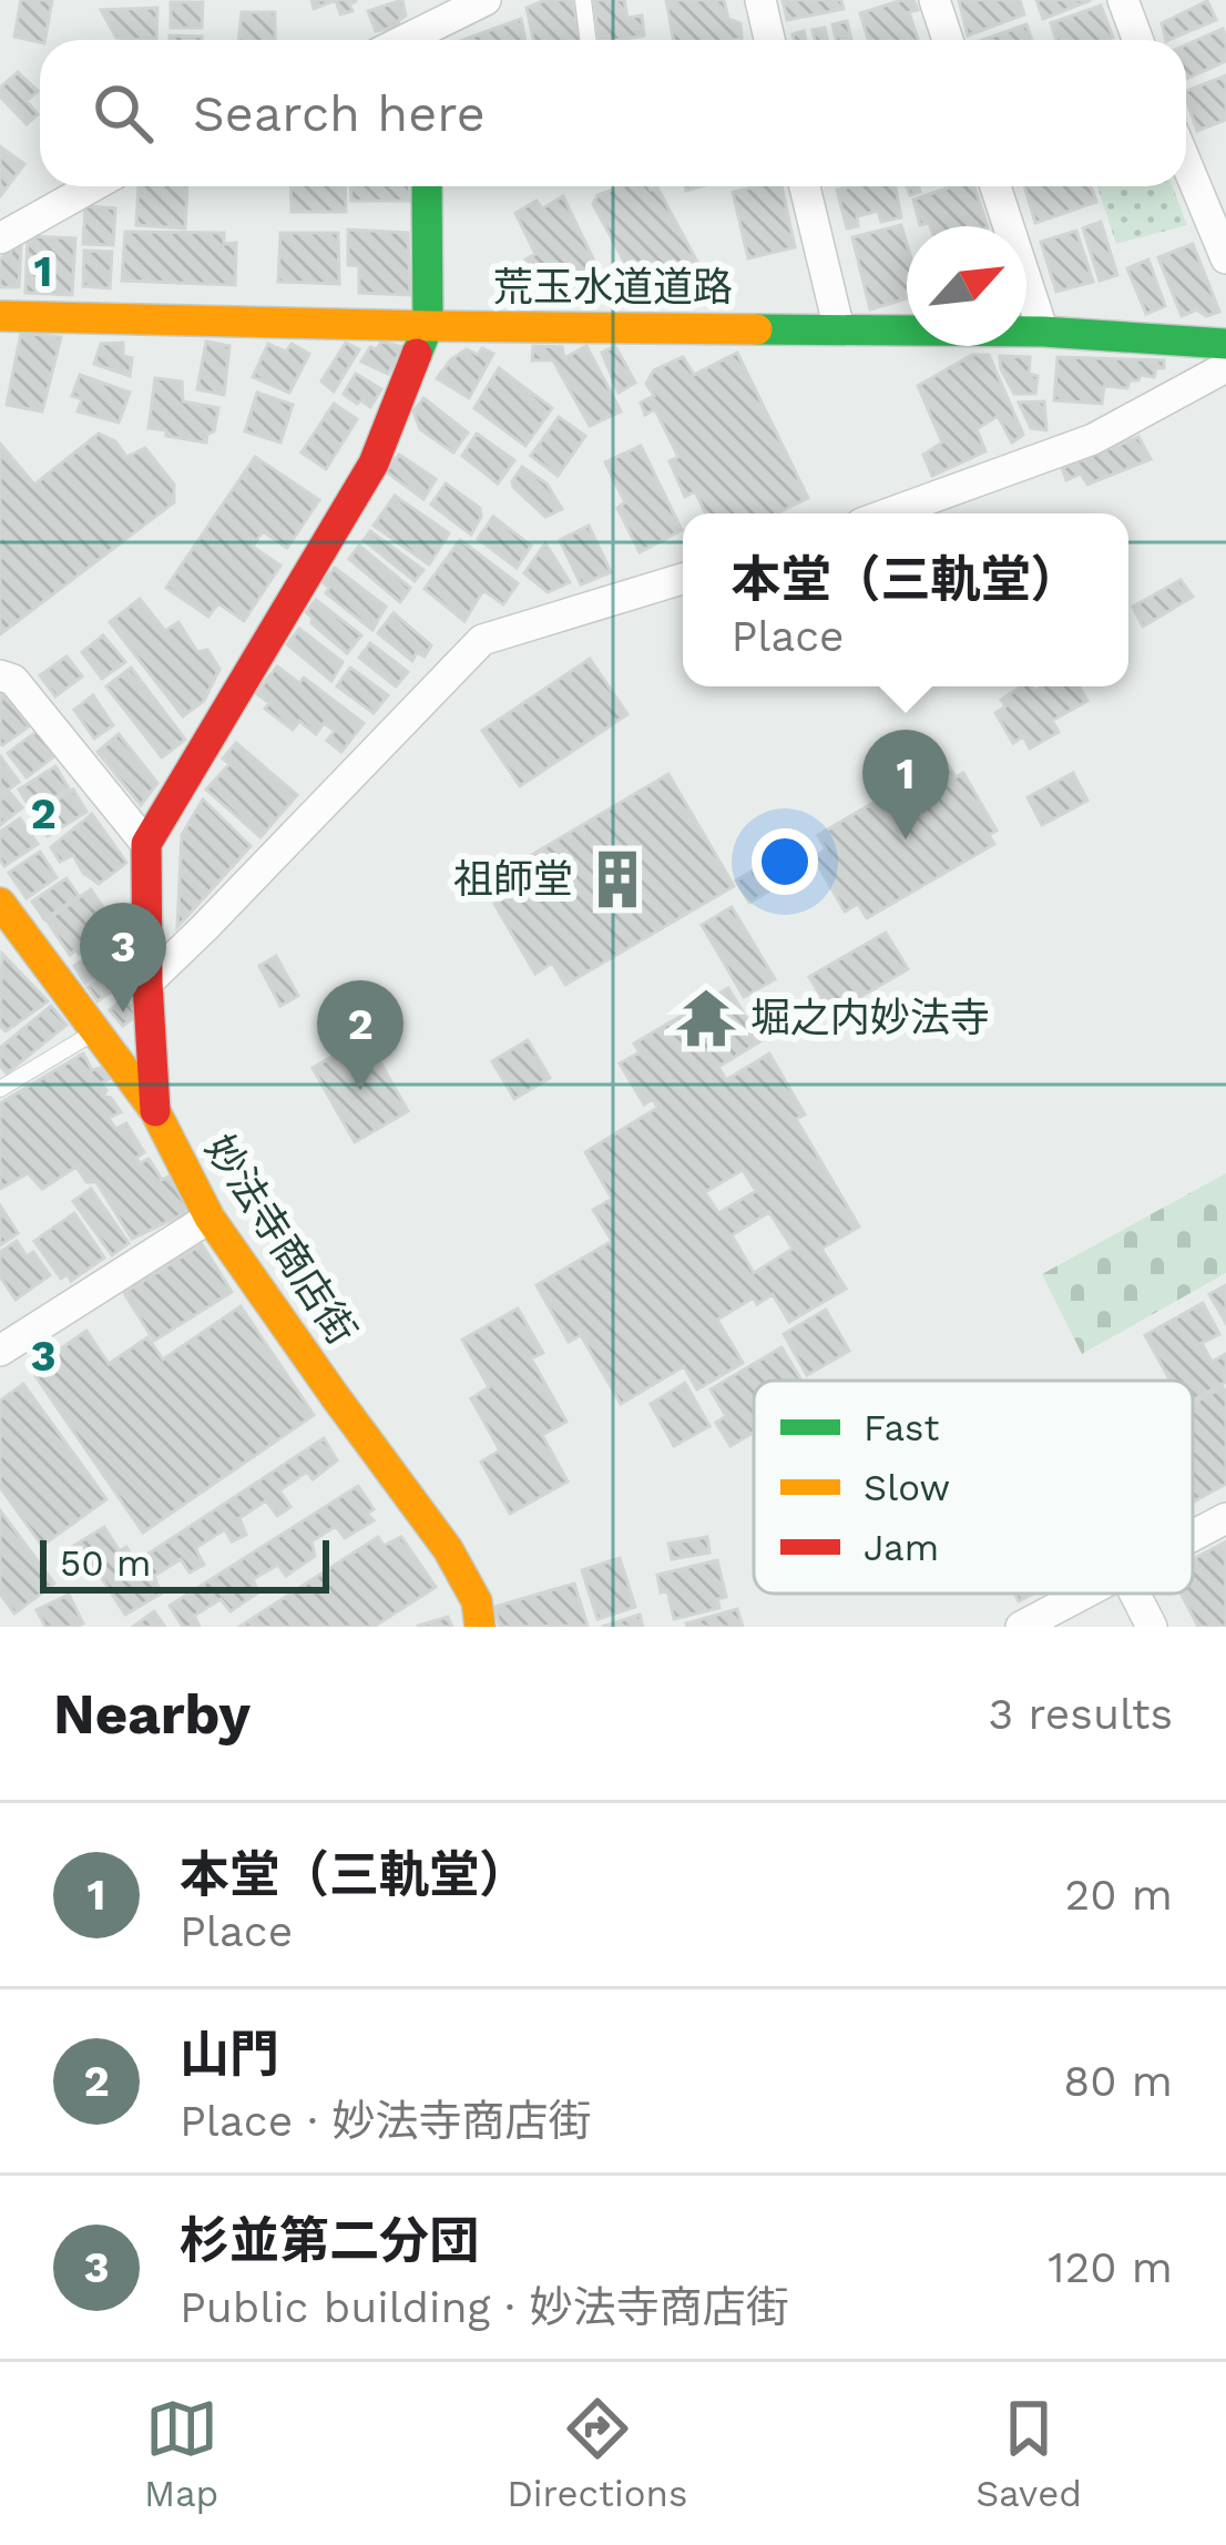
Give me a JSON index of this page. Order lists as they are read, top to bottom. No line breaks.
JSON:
{"streets":{"street":["荒玉水道道路","妙法寺商店街"]},"places":{"building":["祖師堂"],"temple":["堀之内妙法寺"]},"legend":["Fast","Slow","Jam"],"scale_bar":"50 m","north":"top right","page":{"search":"Search here","popup":["本堂（三軌堂）","Place"],"pins":["1","3","2"],"scale":"50 m","heading":["Nearby","3 results"],"list":[{"mark":"1","name":"本堂（三軌堂）","note":"Place","value":"20 m"},{"mark":"2","name":"山門","note":"Place · 妙法寺商店街","value":"80 m"},{"mark":"3","name":"杉並第二分団","note":"Public building · 妙法寺商店街","value":"120 m"}],"nav":["Map","Directions","Saved"]},"grid":{"rows":["1","2","3"]}}
